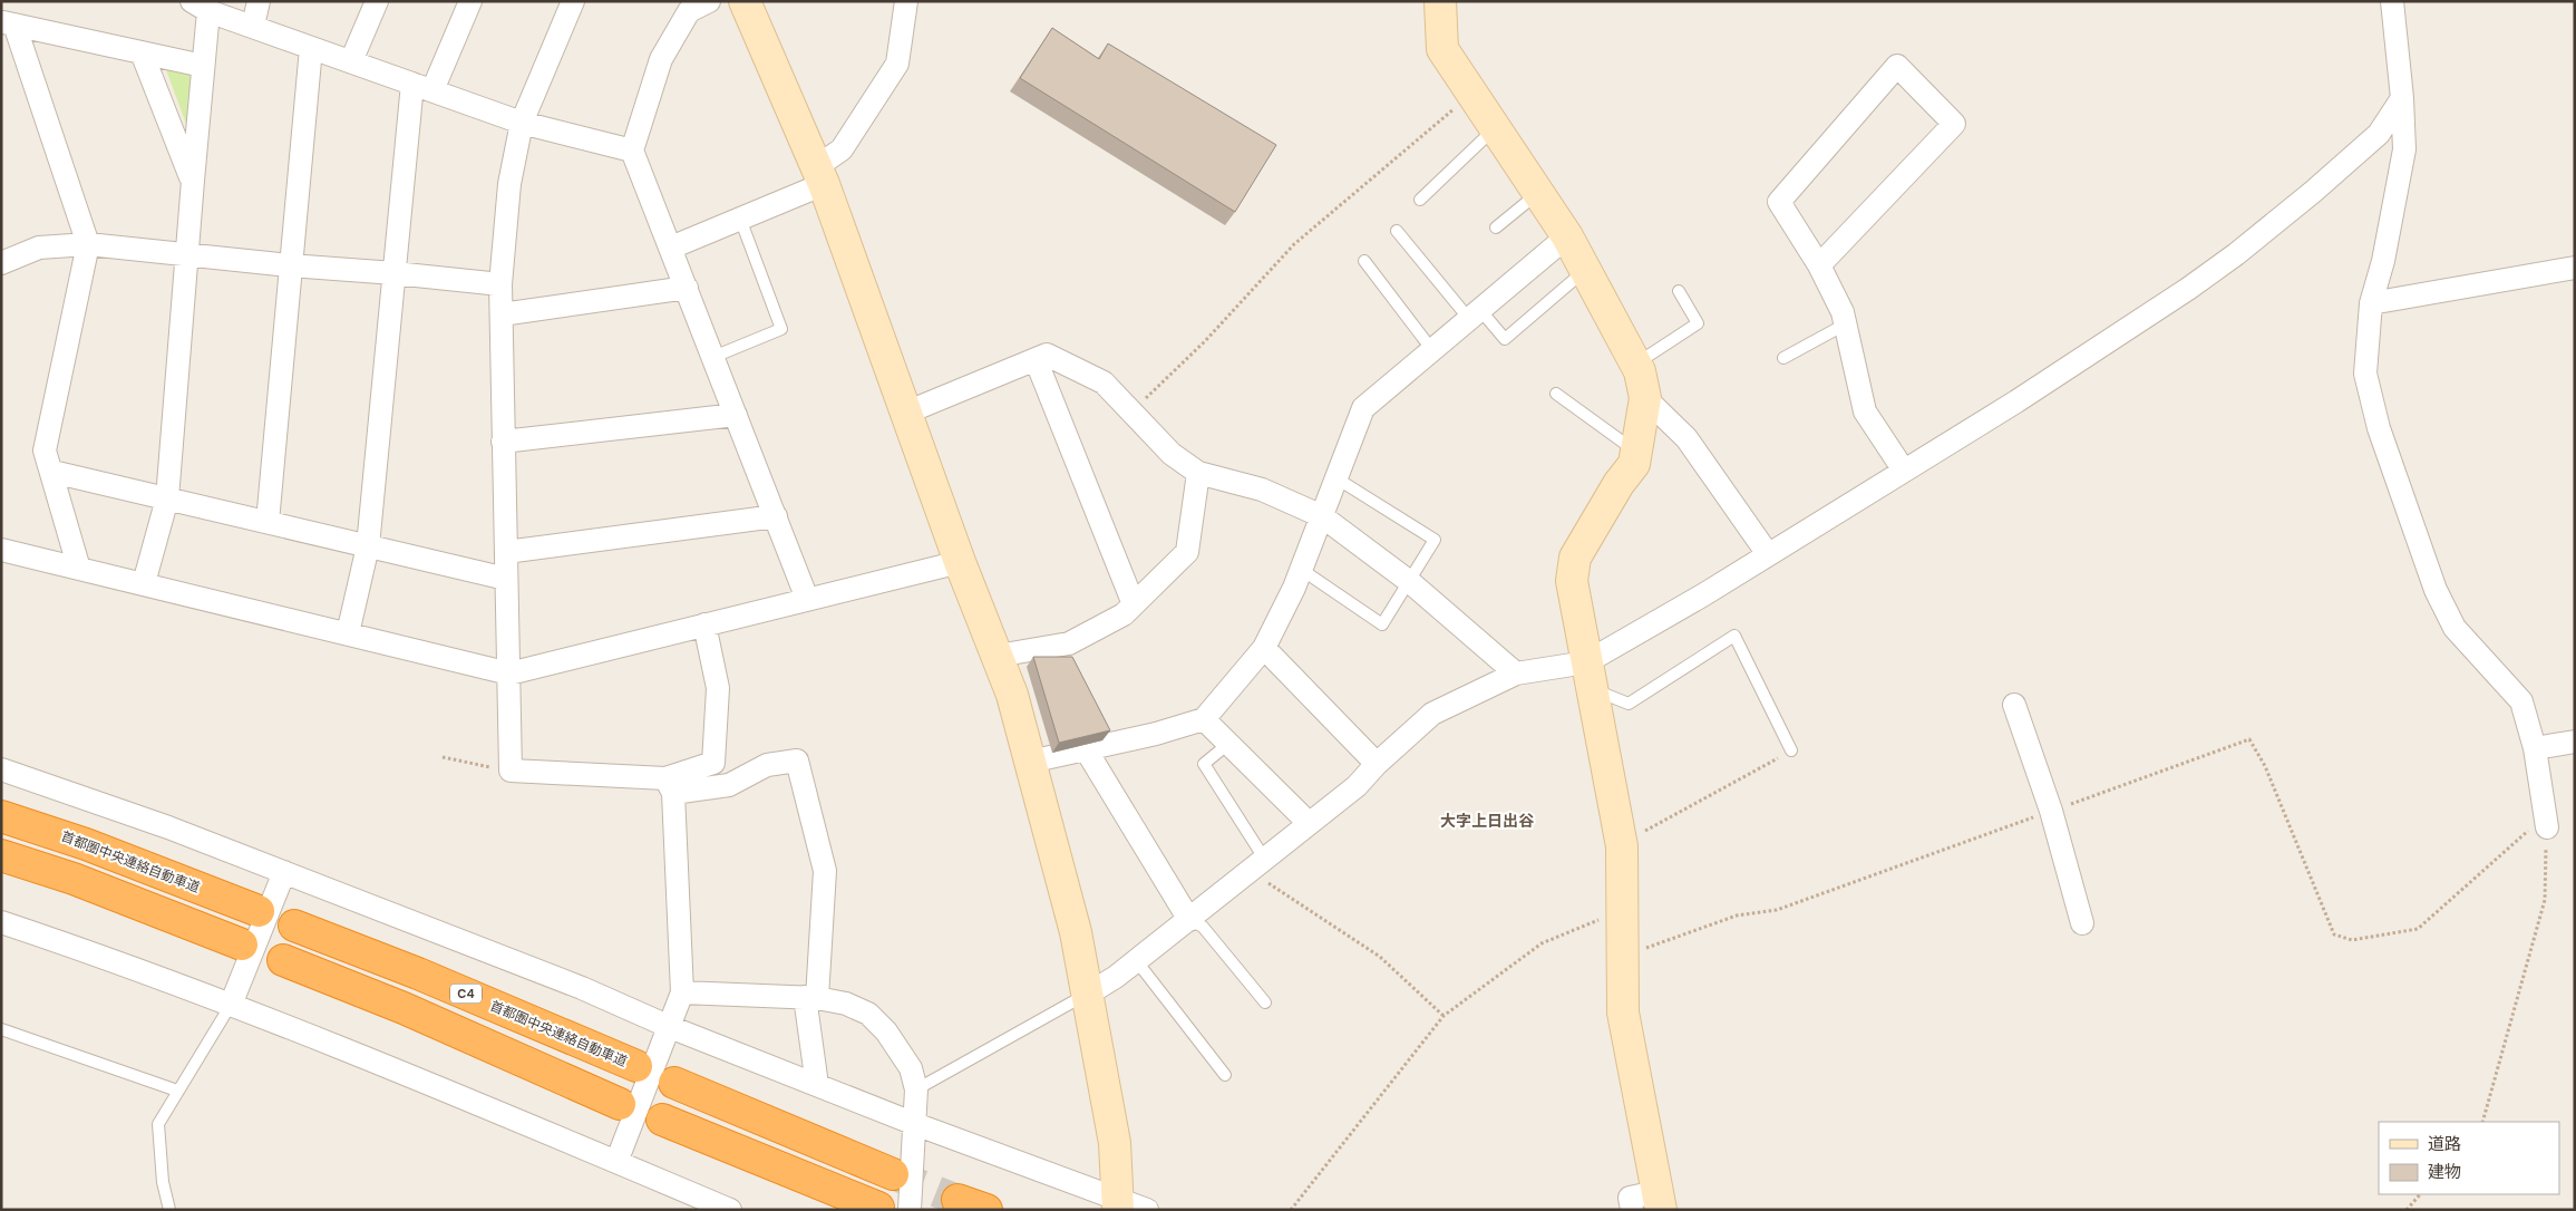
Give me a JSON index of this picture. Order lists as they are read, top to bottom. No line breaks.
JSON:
{"streets":{"highway":["首都圏中央連絡自動車道","C4"]},"districts":["大字上日出谷"],"legend":["道路","建物"]}
